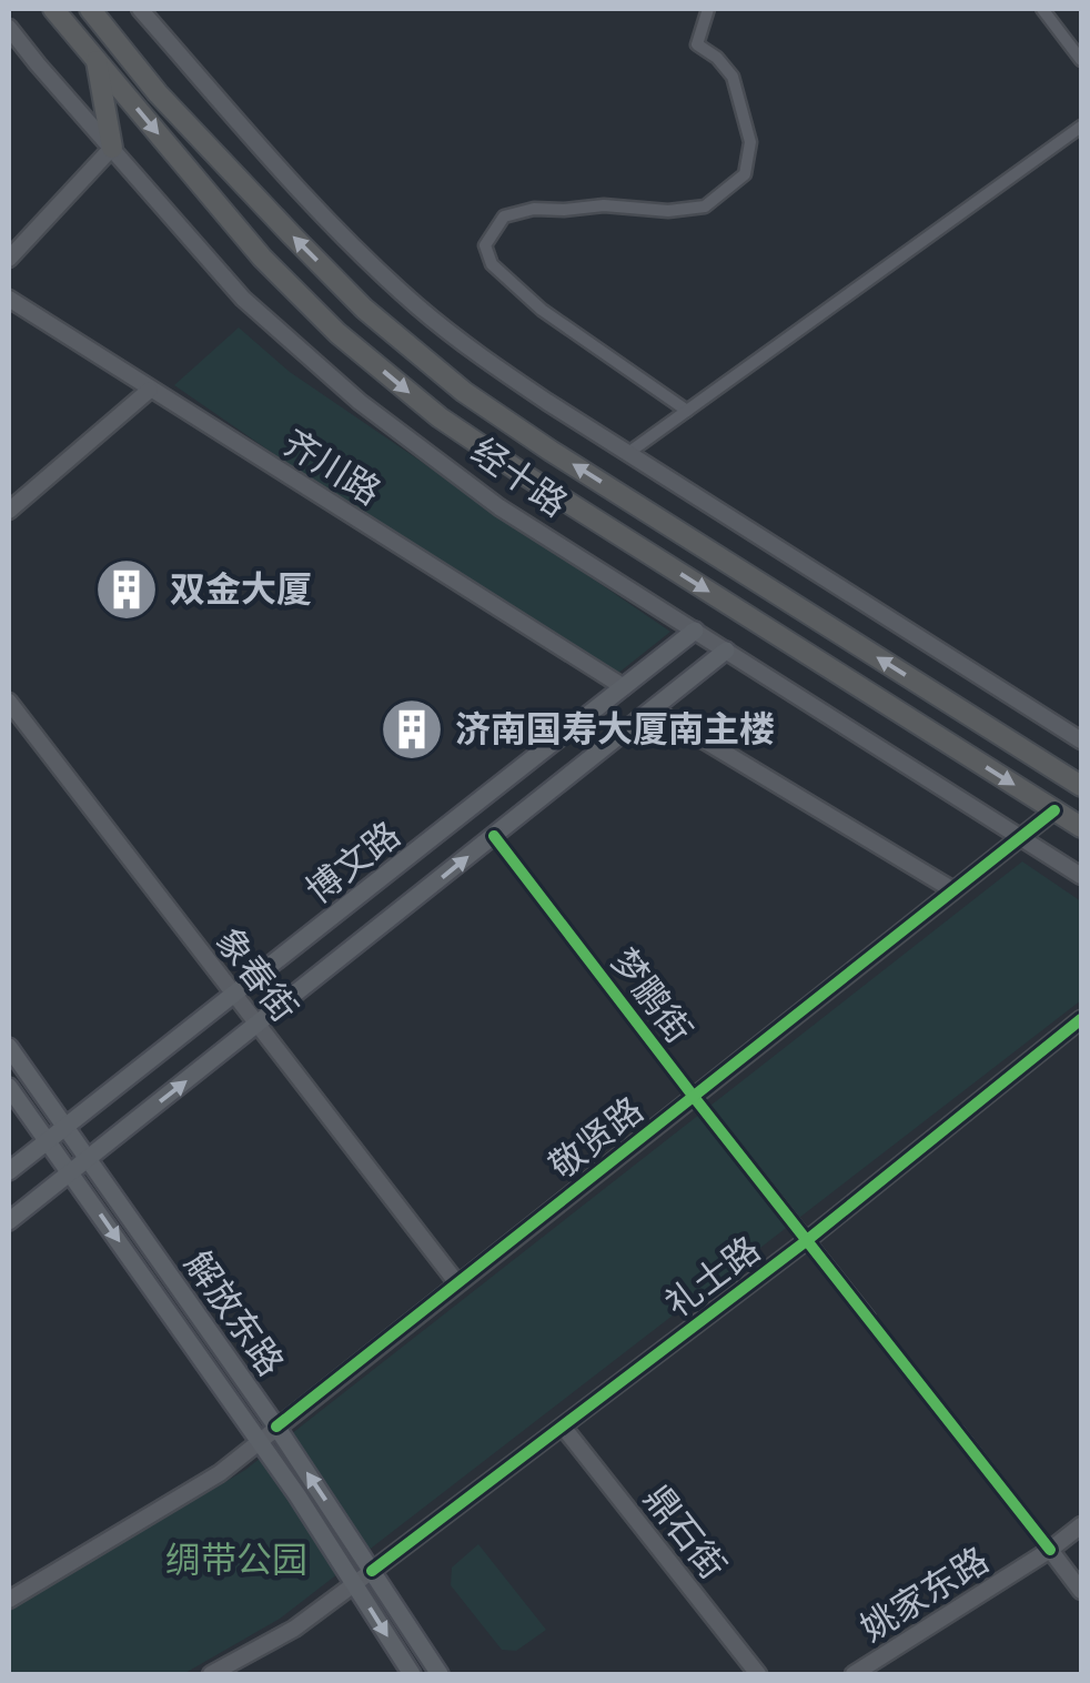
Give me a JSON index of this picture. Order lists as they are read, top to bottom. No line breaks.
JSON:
{"streets":{"highway":["经十路"],"main road":["博文路","解放东路"],"street":["齐川路","象春街","梦鹏街","敬贤路","礼士路","鼎石街","姚家东路"]},"crossings":[["齐川路","博文路"],["经十路","博文路"],["经十路","敬贤路"],["博文路","象春街"],["博文路","梦鹏街"],["博文路","解放东路"],["象春街","敬贤路"],["梦鹏街","敬贤路"],["梦鹏街","礼士路"],["敬贤路","解放东路"],["礼士路","解放东路"],["礼士路","鼎石街"]],"parks":["绸带公园"],"places":{"building":["双金大厦","济南国寿大厦南主楼"]}}
